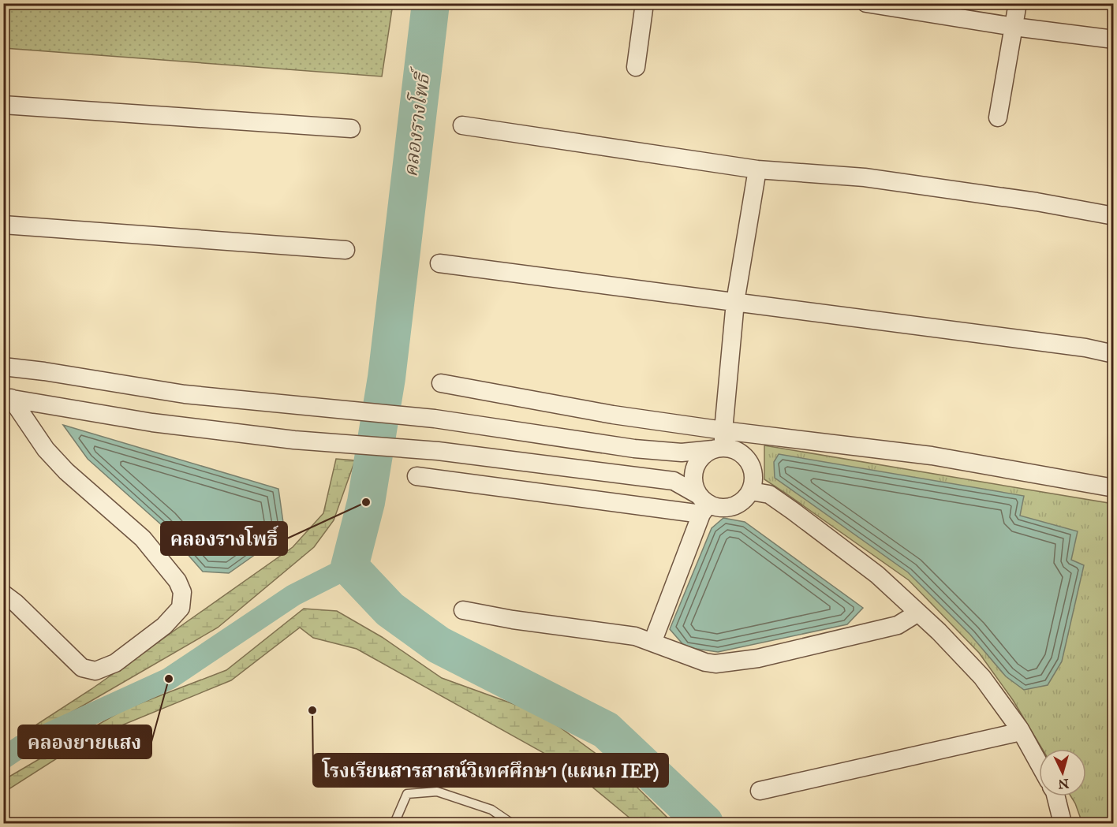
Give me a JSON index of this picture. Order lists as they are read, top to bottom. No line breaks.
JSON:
{"water":["คลองรางโพธิ์"],"places":["คลองรางโพธิ์","คลองยายแสง","โรงเรียนสารสาสน์วิเทศศึกษา (แผนก IEP)"],"north":"bottom"}
